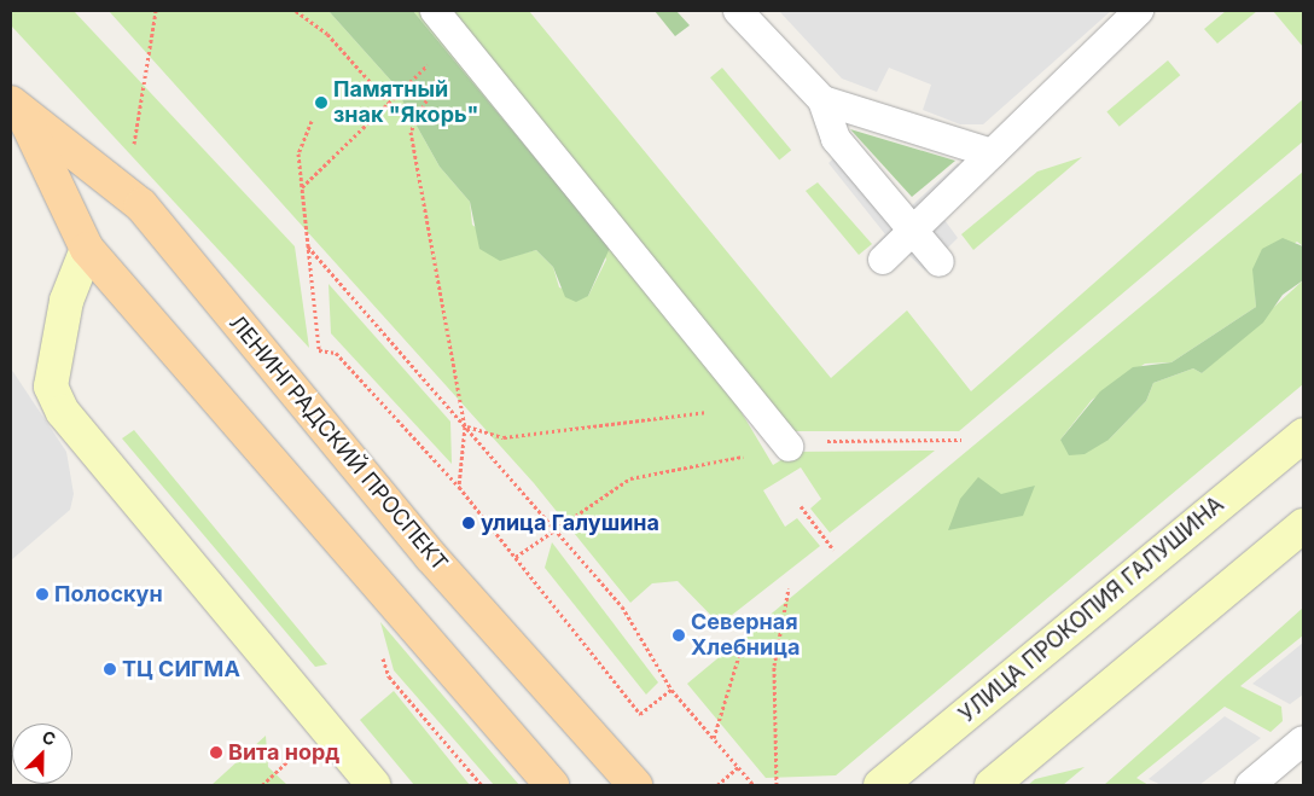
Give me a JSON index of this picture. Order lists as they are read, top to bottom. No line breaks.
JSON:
{"streets":{"main road":["ЛЕНИНГРАДСКИЙ ПРОСПЕКТ","УЛИЦА ПРОКОПИЯ ГАЛУШИНА"]},"places":["Памятный знак \"Якорь\"","улица Галушина","Полоскун","Северная Хлебница","ТЦ СИГМА","Вита норд"],"north":"top right"}
